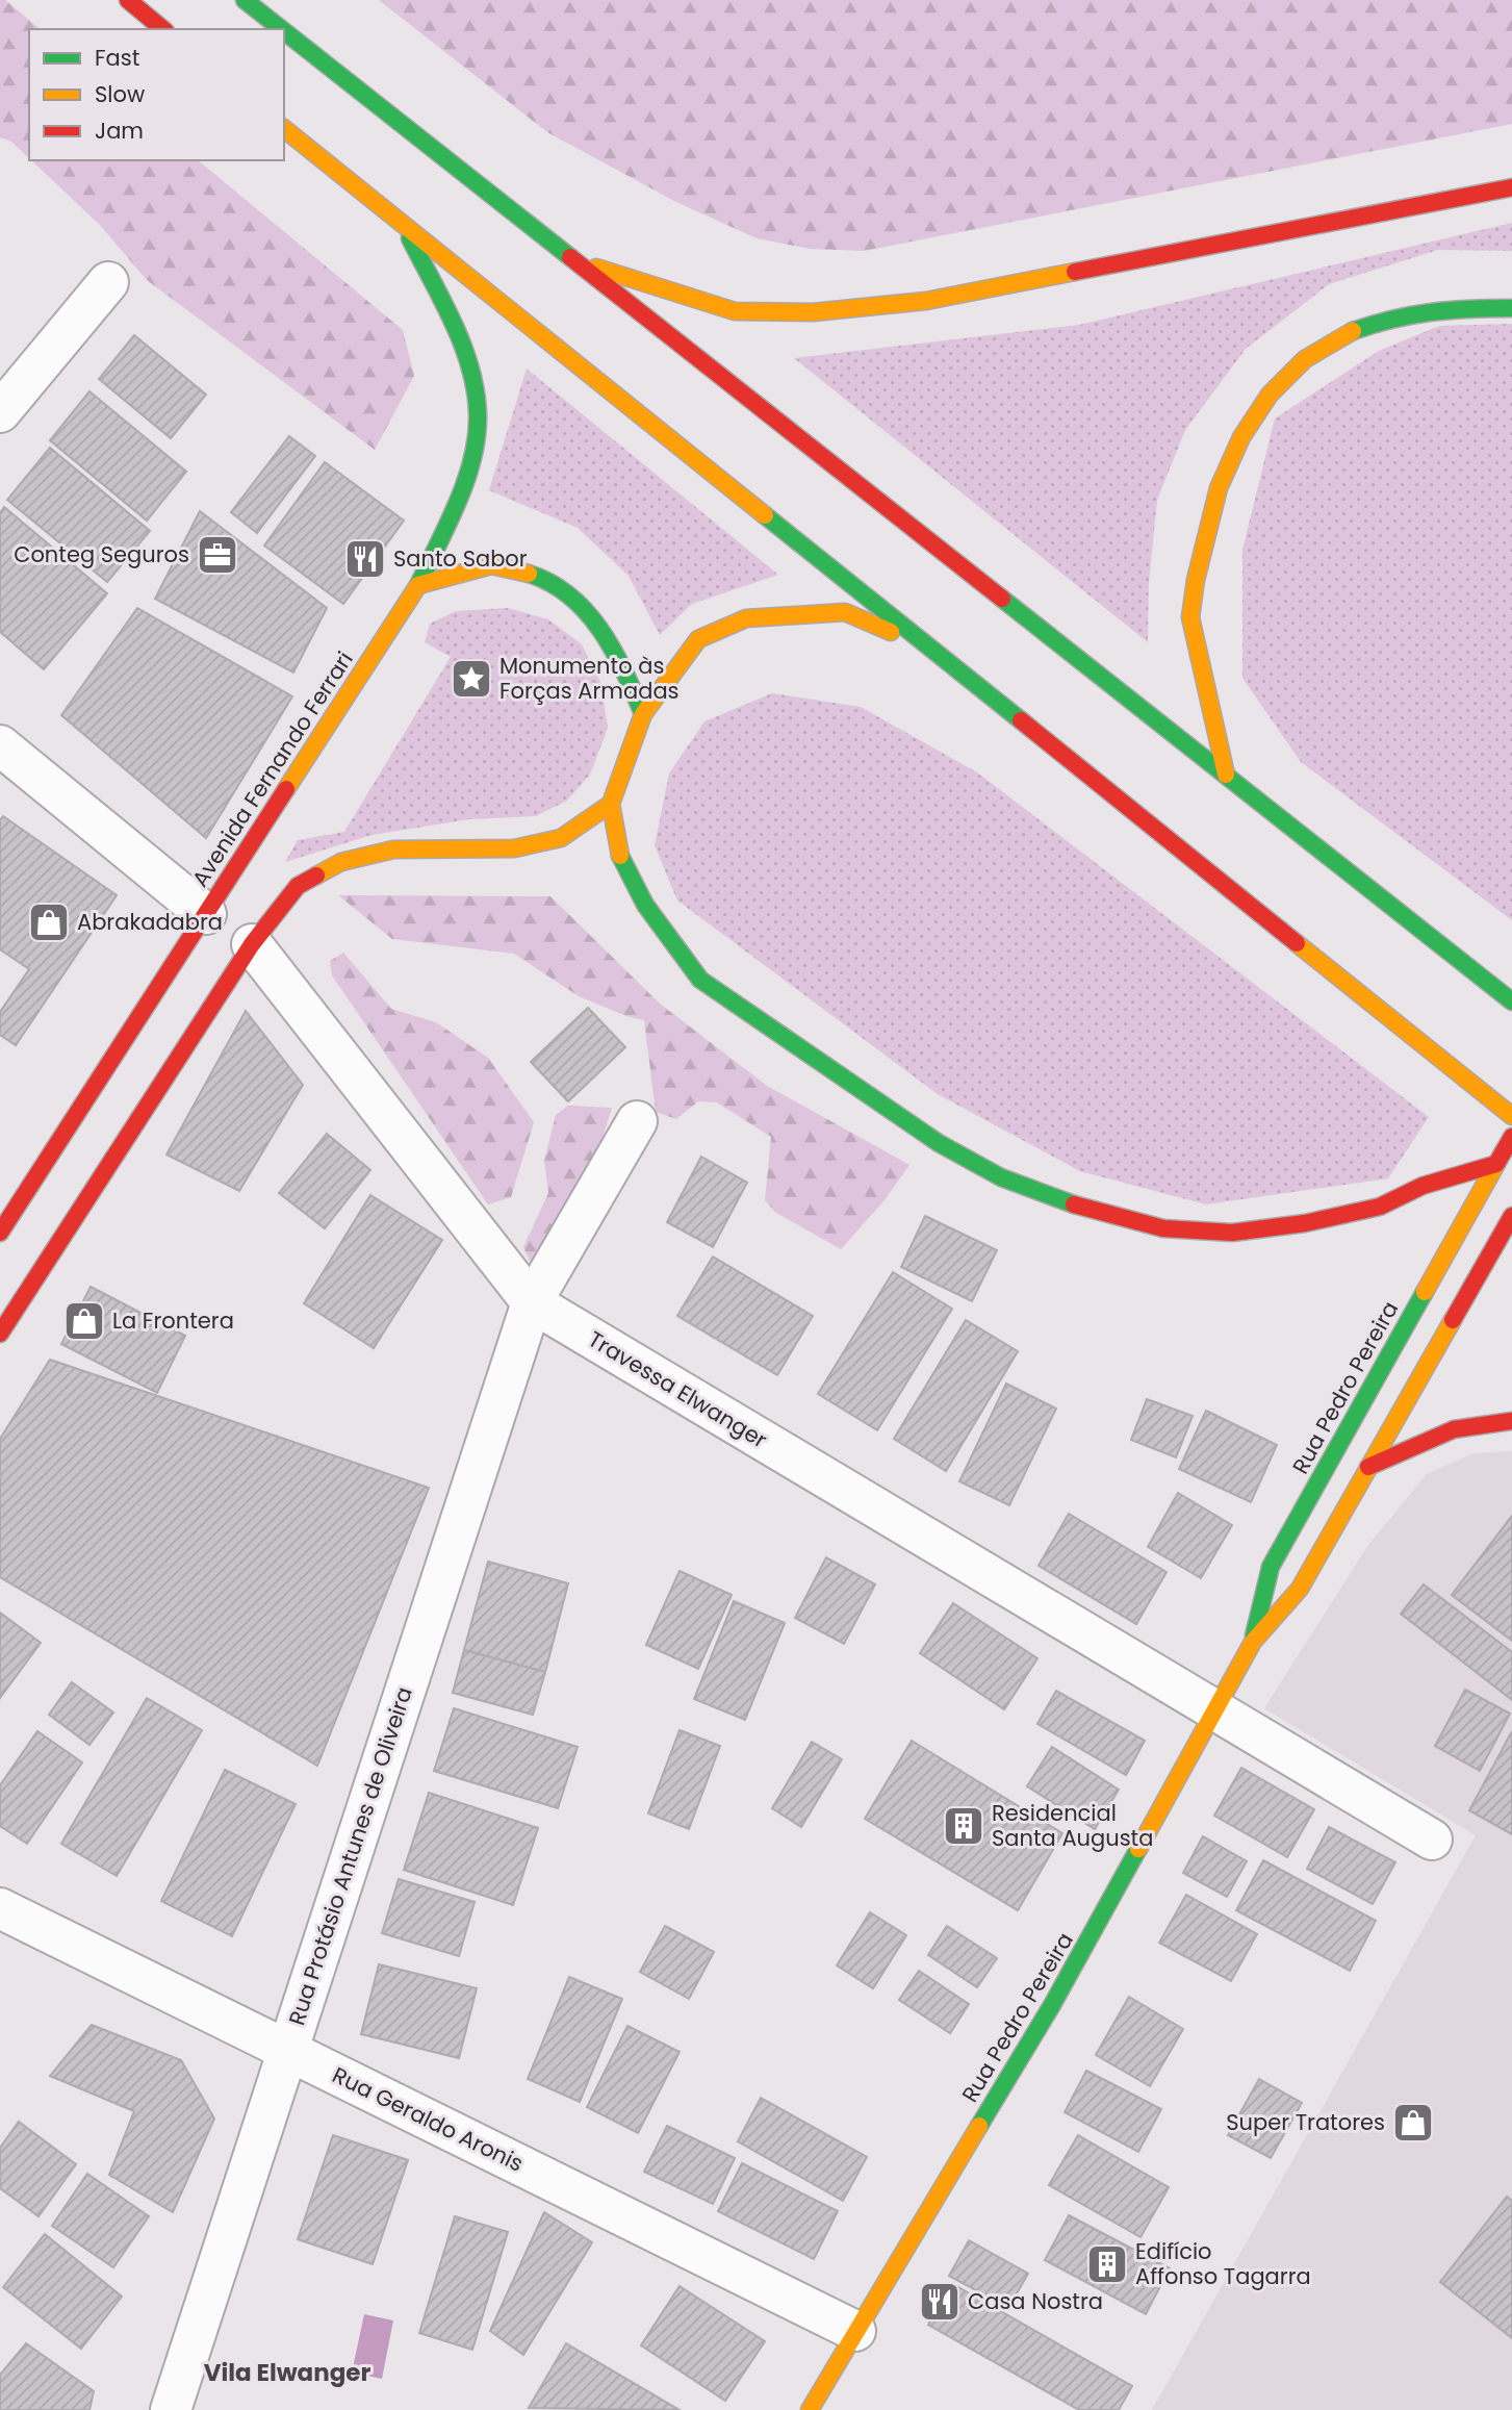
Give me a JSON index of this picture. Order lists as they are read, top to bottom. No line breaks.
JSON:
{"streets":{"main road":["Avenida Fernando Ferrari","Rua Pedro Pereira"],"street":["Travessa Elwanger","Rua Protásio Antunes de Oliveira","Rua Geraldo Aronis"]},"crossings":[["Rua Pedro Pereira","Travessa Elwanger"],["Rua Pedro Pereira","Rua Geraldo Aronis"],["Travessa Elwanger","Rua Protásio Antunes de Oliveira"],["Rua Protásio Antunes de Oliveira","Rua Geraldo Aronis"]],"districts":["Vila Elwanger"],"places":{"office":["Conteg Seguros"],"restaurant":["Santo Sabor","Casa Nostra"],"place":["Monumento às Forças Armadas"],"shop":["Abrakadabra","La Frontera","Super Tratores"],"building":["Residencial Santa Augusta","Edifício Affonso Tagarra"]},"legend":["Fast","Slow","Jam"]}
